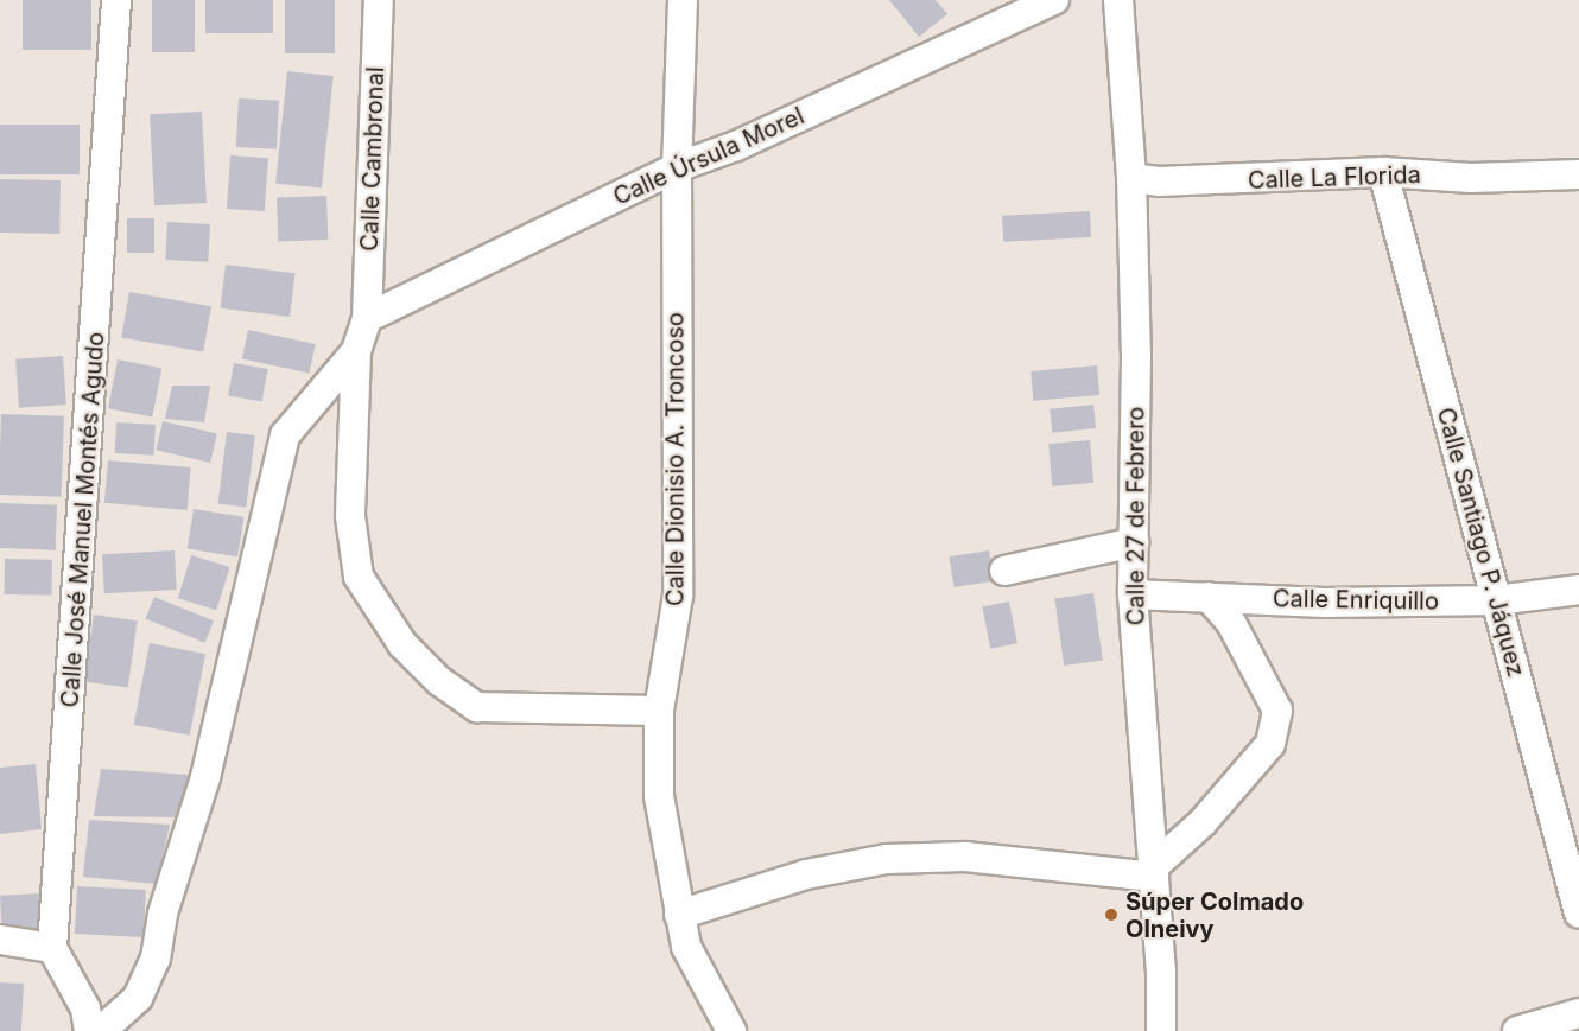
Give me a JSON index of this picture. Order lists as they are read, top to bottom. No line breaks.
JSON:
{"streets":{"street":["Calle Úrsula Morel","Calle Cambronal","Calle La Florida","Calle Dionisio A. Troncoso","Calle 27 de Febrero","Calle José Manuel Montés Agudo","Calle Santiago P. Jáquez","Calle Enriquillo"]},"crossings":[["Calle Úrsula Morel","Calle Cambronal"],["Calle Úrsula Morel","Calle Dionisio A. Troncoso"],["Calle La Florida","Calle 27 de Febrero"],["Calle La Florida","Calle Santiago P. Jáquez"],["Calle 27 de Febrero","Calle Enriquillo"],["Calle Santiago P. Jáquez","Calle Enriquillo"]],"places":["Súper Colmado Olneivy"]}
